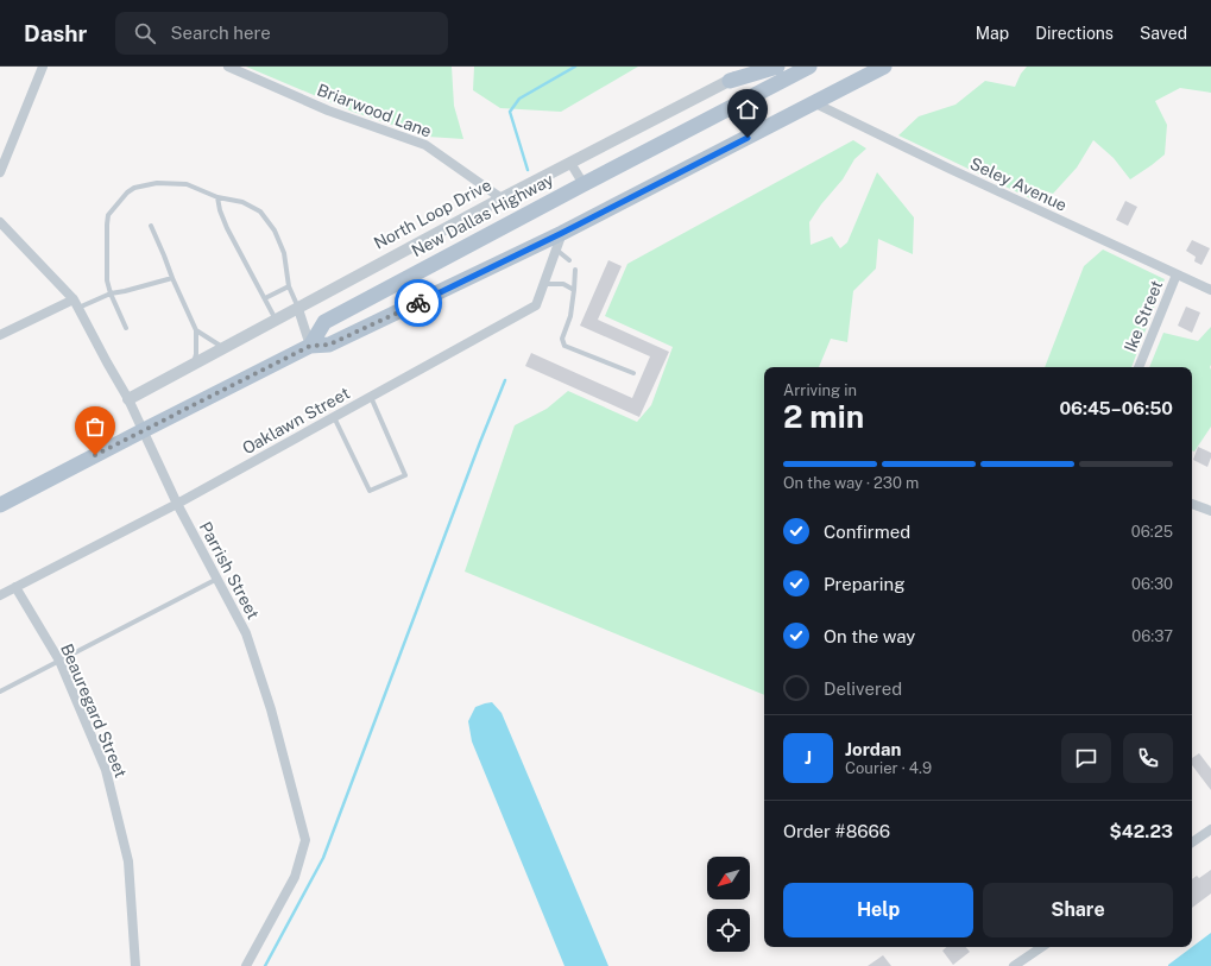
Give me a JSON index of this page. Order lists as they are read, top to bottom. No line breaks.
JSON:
{"streets":{"main road":["New Dallas Highway"],"street":["Briarwood Lane","Seley Avenue","North Loop Drive","Ike Street","Oaklawn Street","Parrish Street","Beauregard Street"]},"crossings":[["Briarwood Lane","North Loop Drive"],["Seley Avenue","Ike Street"],["North Loop Drive","Parrish Street"],["Oaklawn Street","Parrish Street"],["Oaklawn Street","Beauregard Street"]],"north":"bottom left","page":{"header":"Dashr","search":"Search here","nav":["Map","Directions","Saved"],"heading":["2 min","Arriving in","06:45–06:50"],"panel":["Jordan","Courier · 4.9","Order #8666","$42.23"],"bar":"On the way · 230 m","list":[["Confirmed","06:25"],["Preparing","06:30"],["On the way","06:37"],"Delivered"],"round":"J","buttons":["Help","Share"]}}
